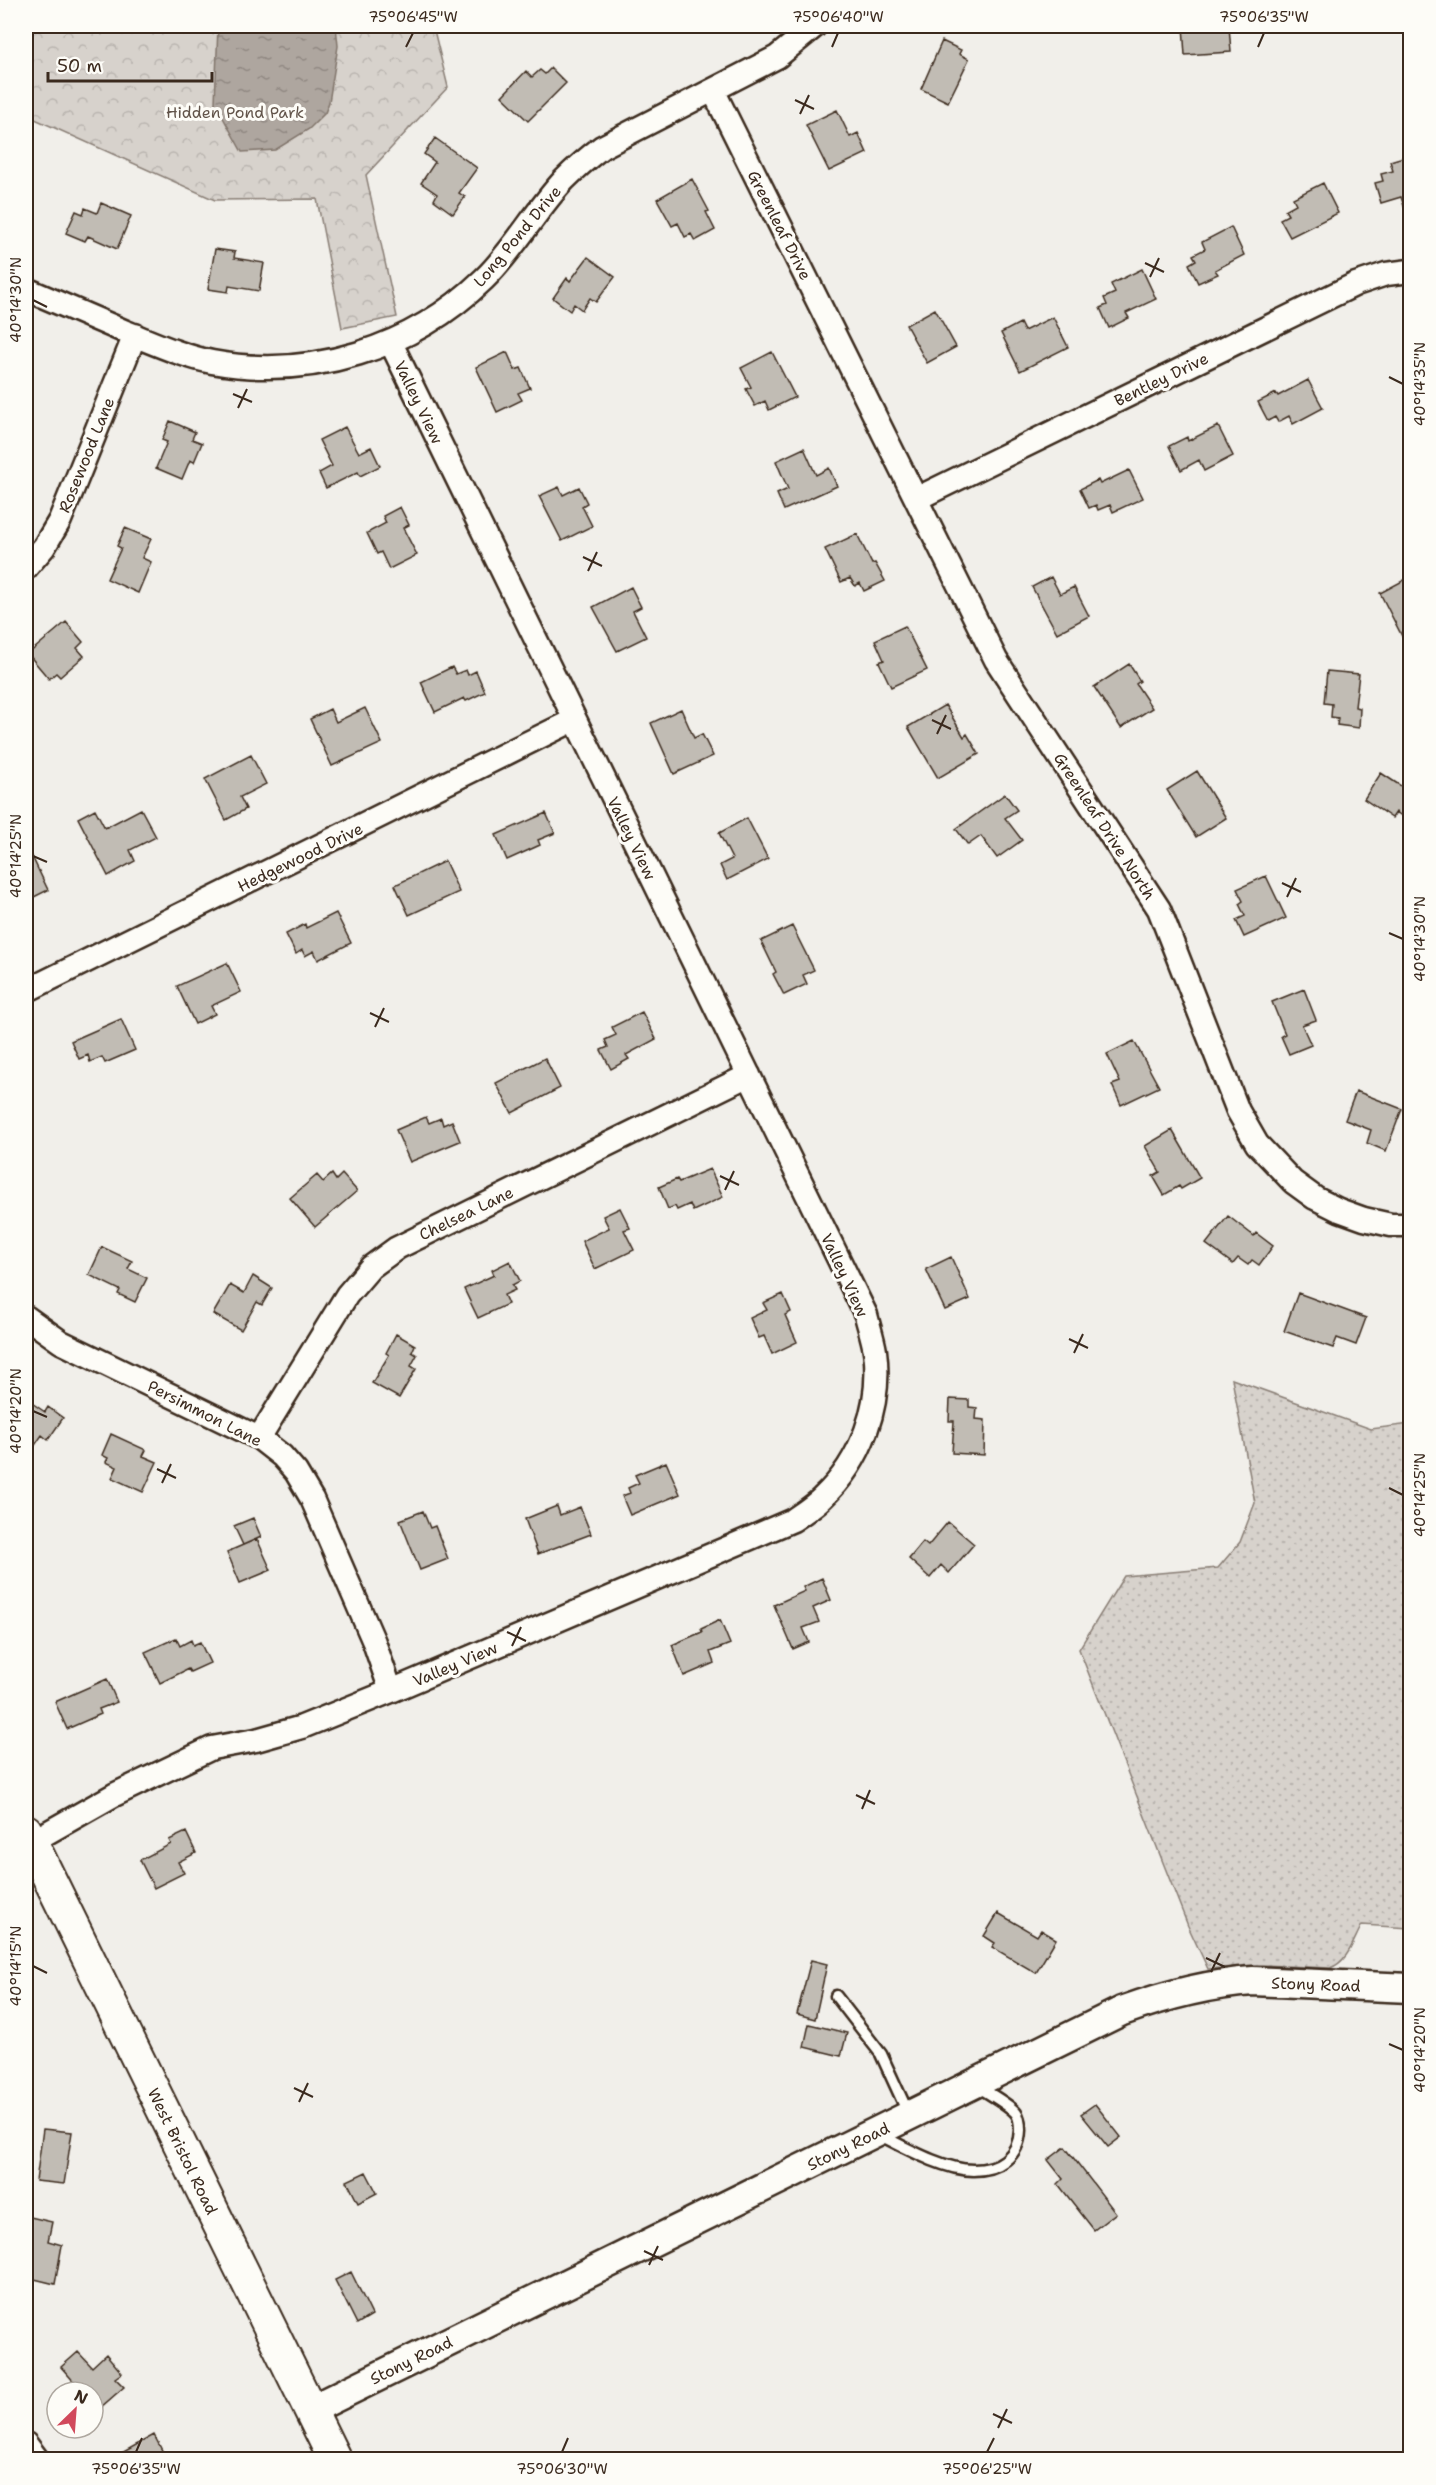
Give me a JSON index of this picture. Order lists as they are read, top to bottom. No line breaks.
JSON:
{"streets":{"main road":["West Bristol Road"],"street":["Greenleaf Drive","Long Pond Drive","Bentley Drive","Valley View","Rosewood Lane","Greenleaf Drive North","Hedgewood Drive","Chelsea Lane","Persimmon Lane","Stony Road"]},"crossings":[["Greenleaf Drive","Long Pond Drive"],["Greenleaf Drive","Greenleaf Drive North"],["Long Pond Drive","Valley View"],["Long Pond Drive","Rosewood Lane"],["Bentley Drive","Greenleaf Drive North"],["Valley View","Hedgewood Drive"],["Valley View","Chelsea Lane"],["Valley View","Persimmon Lane"],["Valley View","West Bristol Road"],["Chelsea Lane","Persimmon Lane"],["Stony Road","West Bristol Road"]],"parks":["Hidden Pond Park"],"scale_bar":"50 m","north":"top right","coordinates":["75°06'45\"W","75°06'40\"W","75°06'35\"W","40°14'30\"N","40°14'35\"N","40°14'25\"N","40°14'20\"N","40°14'15\"N","75°06'30\"W","75°06'25\"W"]}
